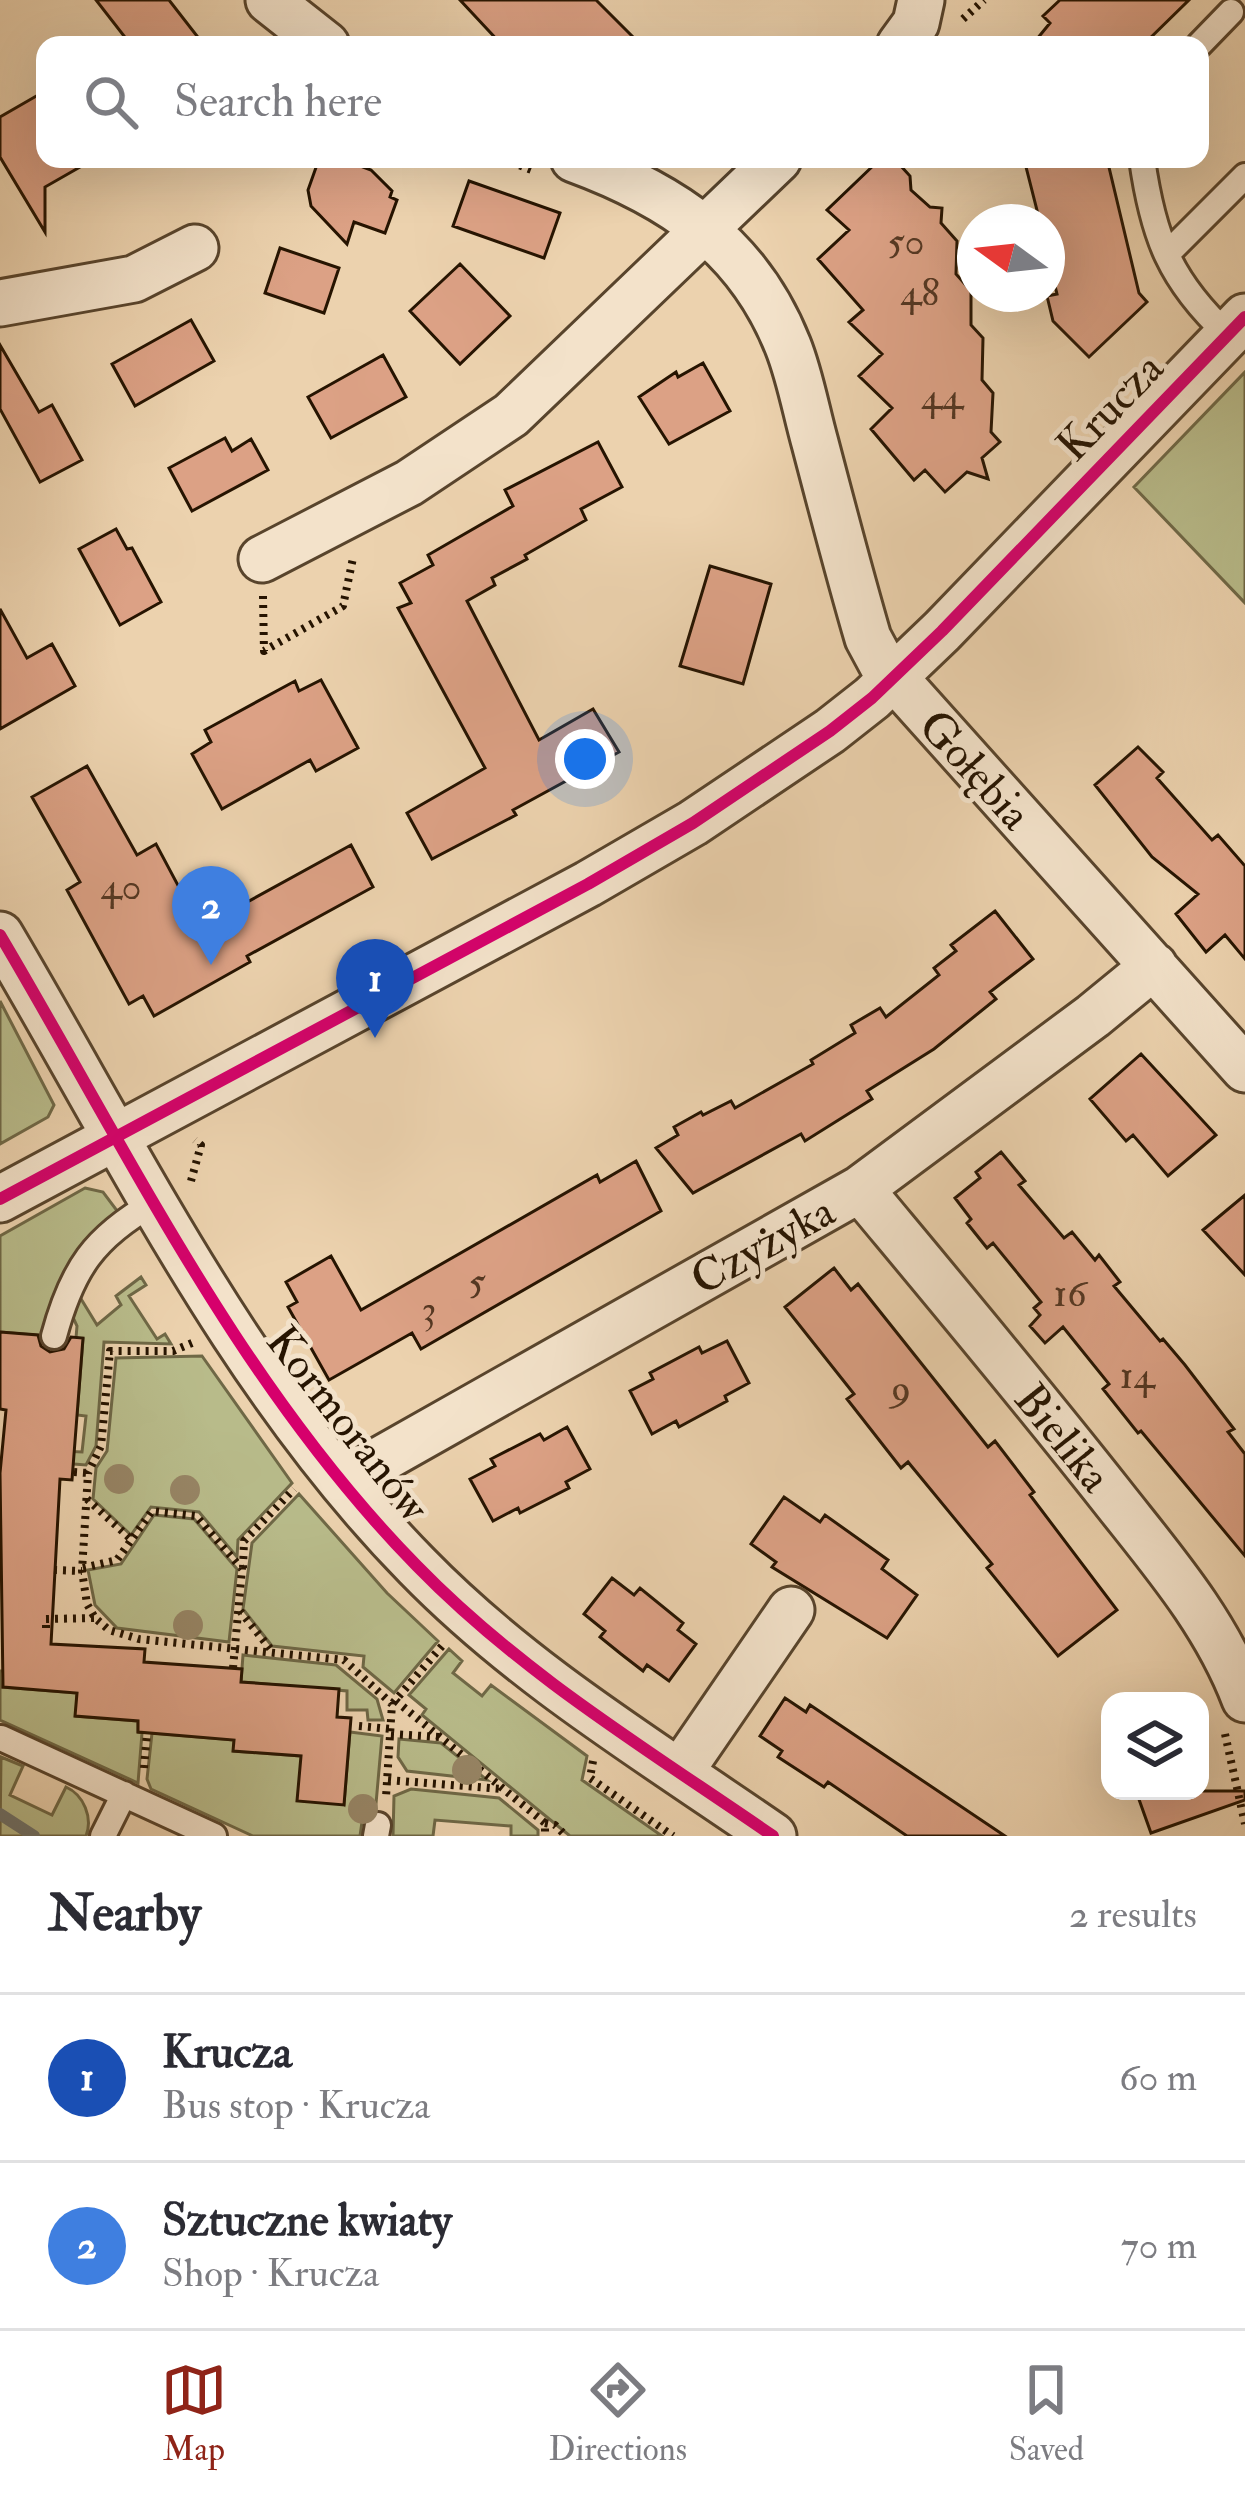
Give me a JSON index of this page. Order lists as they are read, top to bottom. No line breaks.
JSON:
{"streets":{"street":["Krucza","Gołębia","Czyżyka","Kormoranów","Bielika"]},"crossings":[["Krucza","Gołębia"],["Krucza","Kormoranów"],["Gołębia","Czyżyka"],["Czyżyka","Kormoranów"],["Czyżyka","Bielika"]],"house_numbers":["50","48","44","40","5","16","3","14","9"],"north":"left","page":{"search":"Search here","pins":["2","1"],"heading":["Nearby","2 results"],"list":[{"mark":"1","name":"Krucza","note":"Bus stop · Krucza","value":"60 m"},{"mark":"2","name":"Sztuczne kwiaty","note":"Shop · Krucza","value":"70 m"}],"nav":["Map","Directions","Saved"]}}
